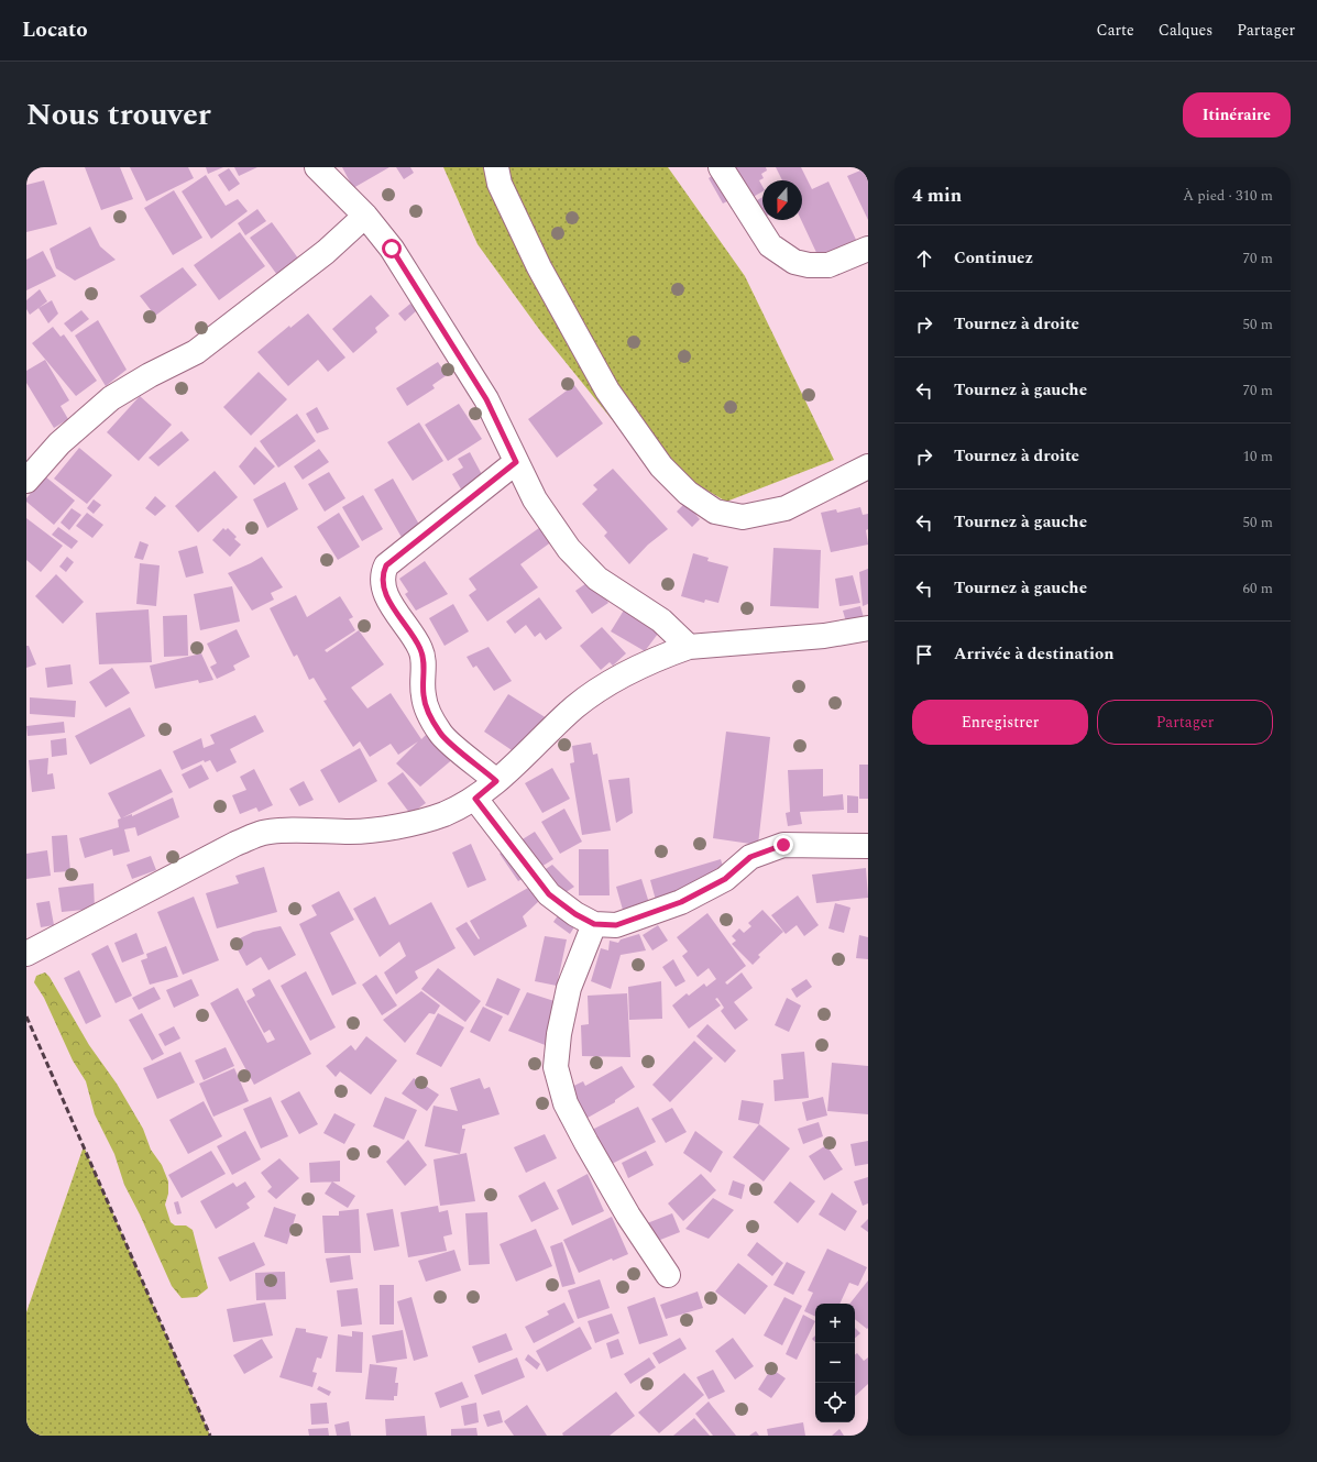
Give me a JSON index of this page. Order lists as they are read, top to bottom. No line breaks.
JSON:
{"north":"bottom","page":{"header":"Locato","nav":["Carte","Calques","Partager"],"title":"Nous trouver","buttons":["Itinéraire",["Enregistrer","Partager"]],"heading":["4 min","À pied · 310 m"],"list":[["Continuez","70 m"],["Tournez à droite","50 m"],["Tournez à gauche","70 m"],["Tournez à droite","10 m"],["Tournez à gauche","50 m"],["Tournez à gauche","60 m"],"Arrivée à destination"],"map_buttons":["+","−"]}}
